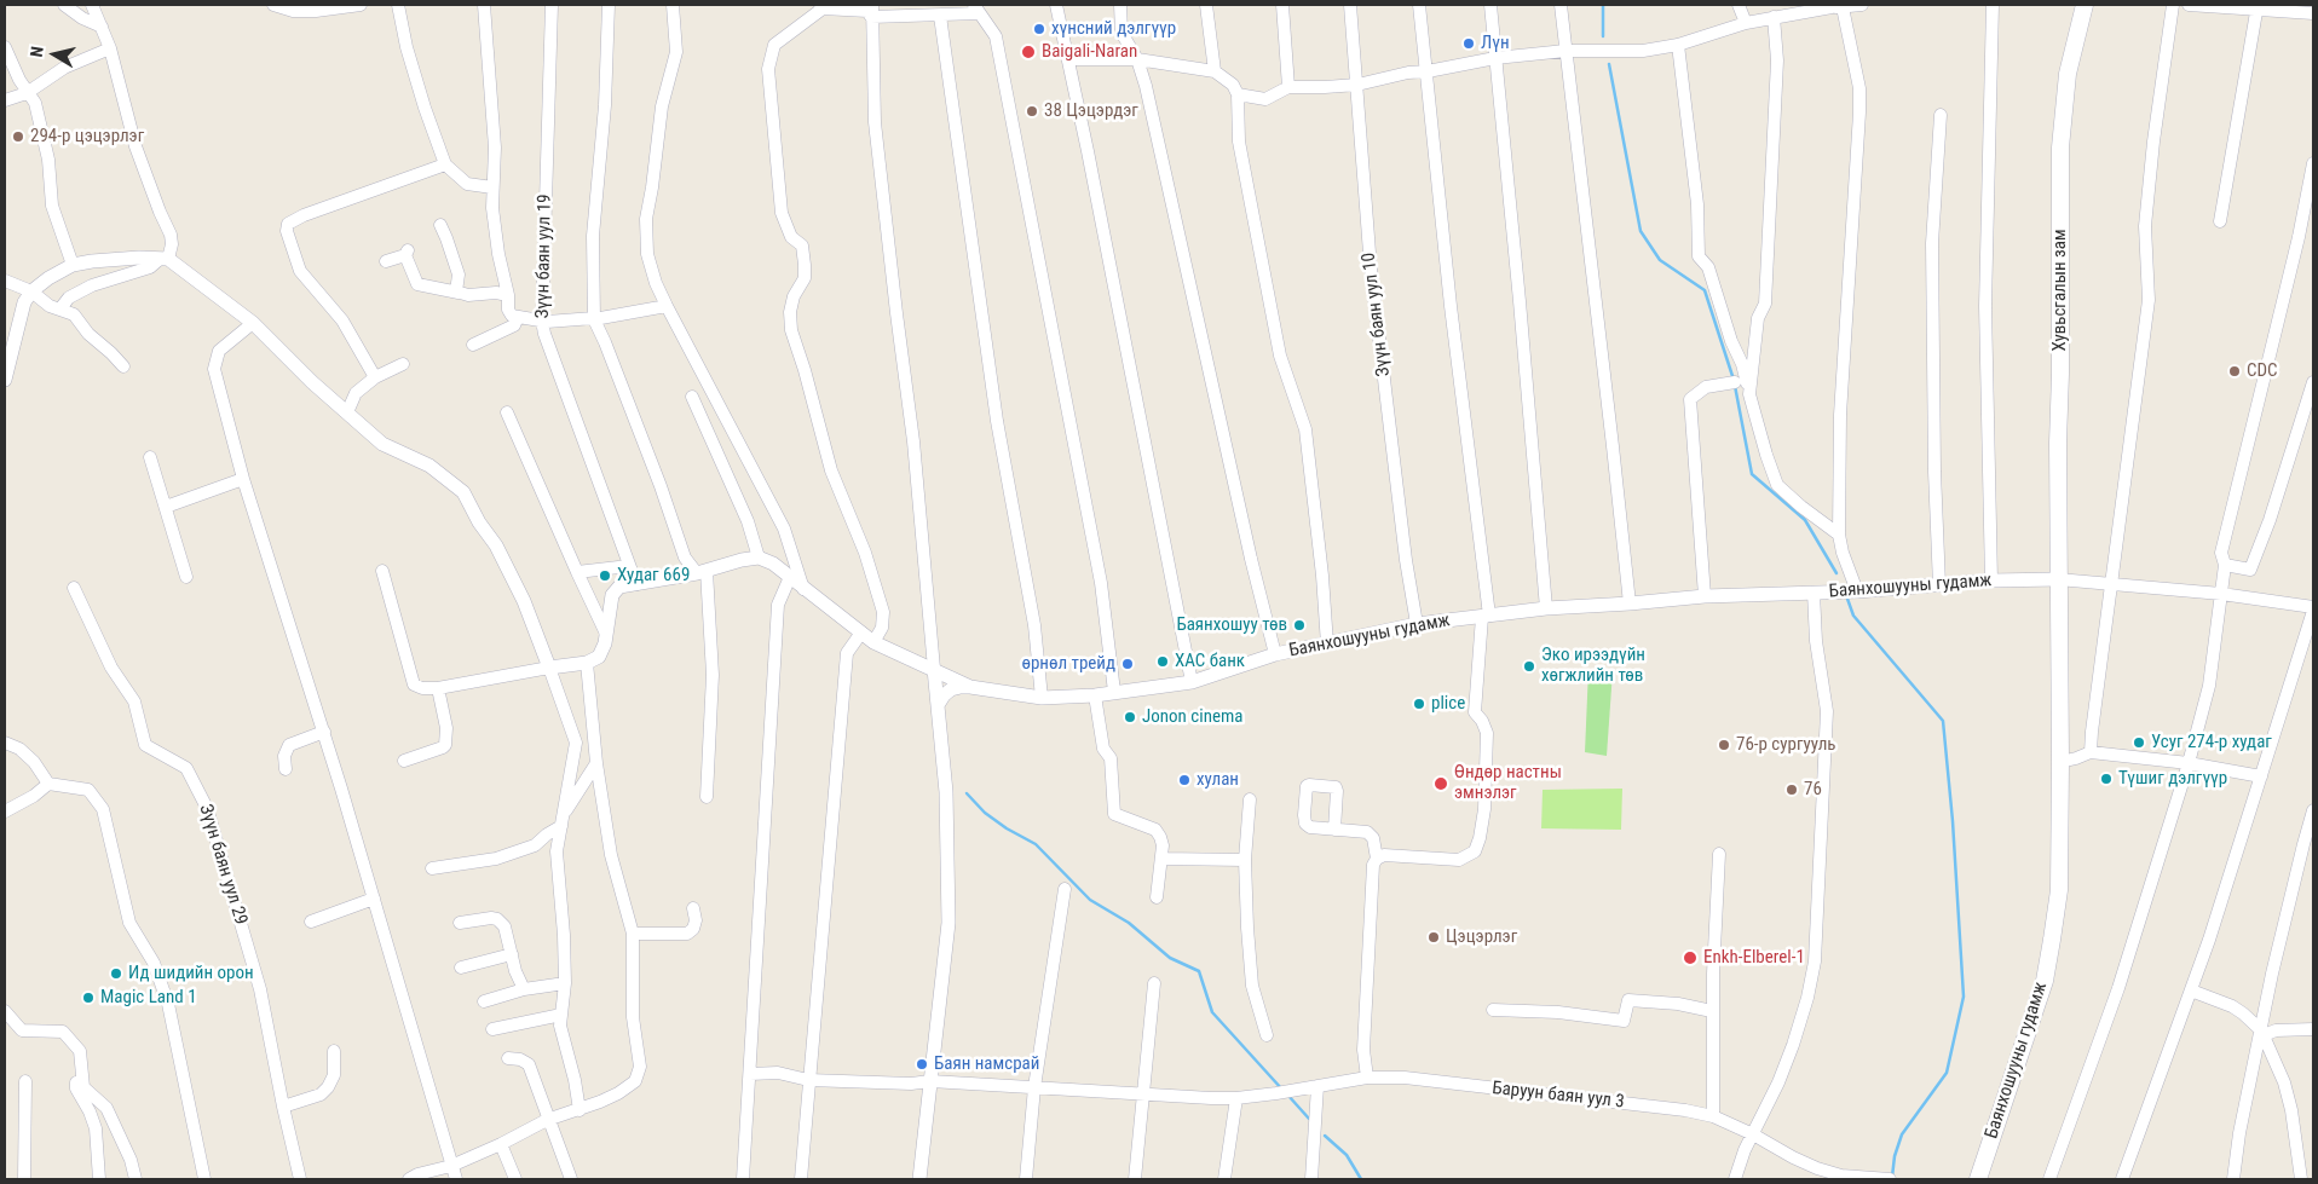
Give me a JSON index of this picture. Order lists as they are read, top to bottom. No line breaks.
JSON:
{"streets":{"main road":["Хувьсгалын зам","Баянхошууны гудамж"],"street":["Зүүн баян уул 19","Зүүн баян уул 10","Зүүн баян уул 29","Баруун баян уул 3"]},"crossings":[["Хувьсгалын зам","Баянхошууны гудамж"],["Зүүн баян уул 10","Баянхошууны гудамж"]],"places":["хүнсний дэлгүүр","Лүн","Baigali-Naran","38 Цэцэрдэг","294-р цэцэрлэг","CDC","Худаг 669","Баянхошуу төв","ХАС банк","өрнөл трейд","Эко ирээдүйн хөгжлийн төв","plice","Jonon cinema","Усуг 274-р худаг","76-р сургууль","Түшиг дэлгүүр","хулан","Өндөр настны эмнэлэг","76","Цэцэрлэг","Enkh-Elberel-1","Ид шидийн орон","Magic Land 1","Баян намсрай"],"north":"left"}
